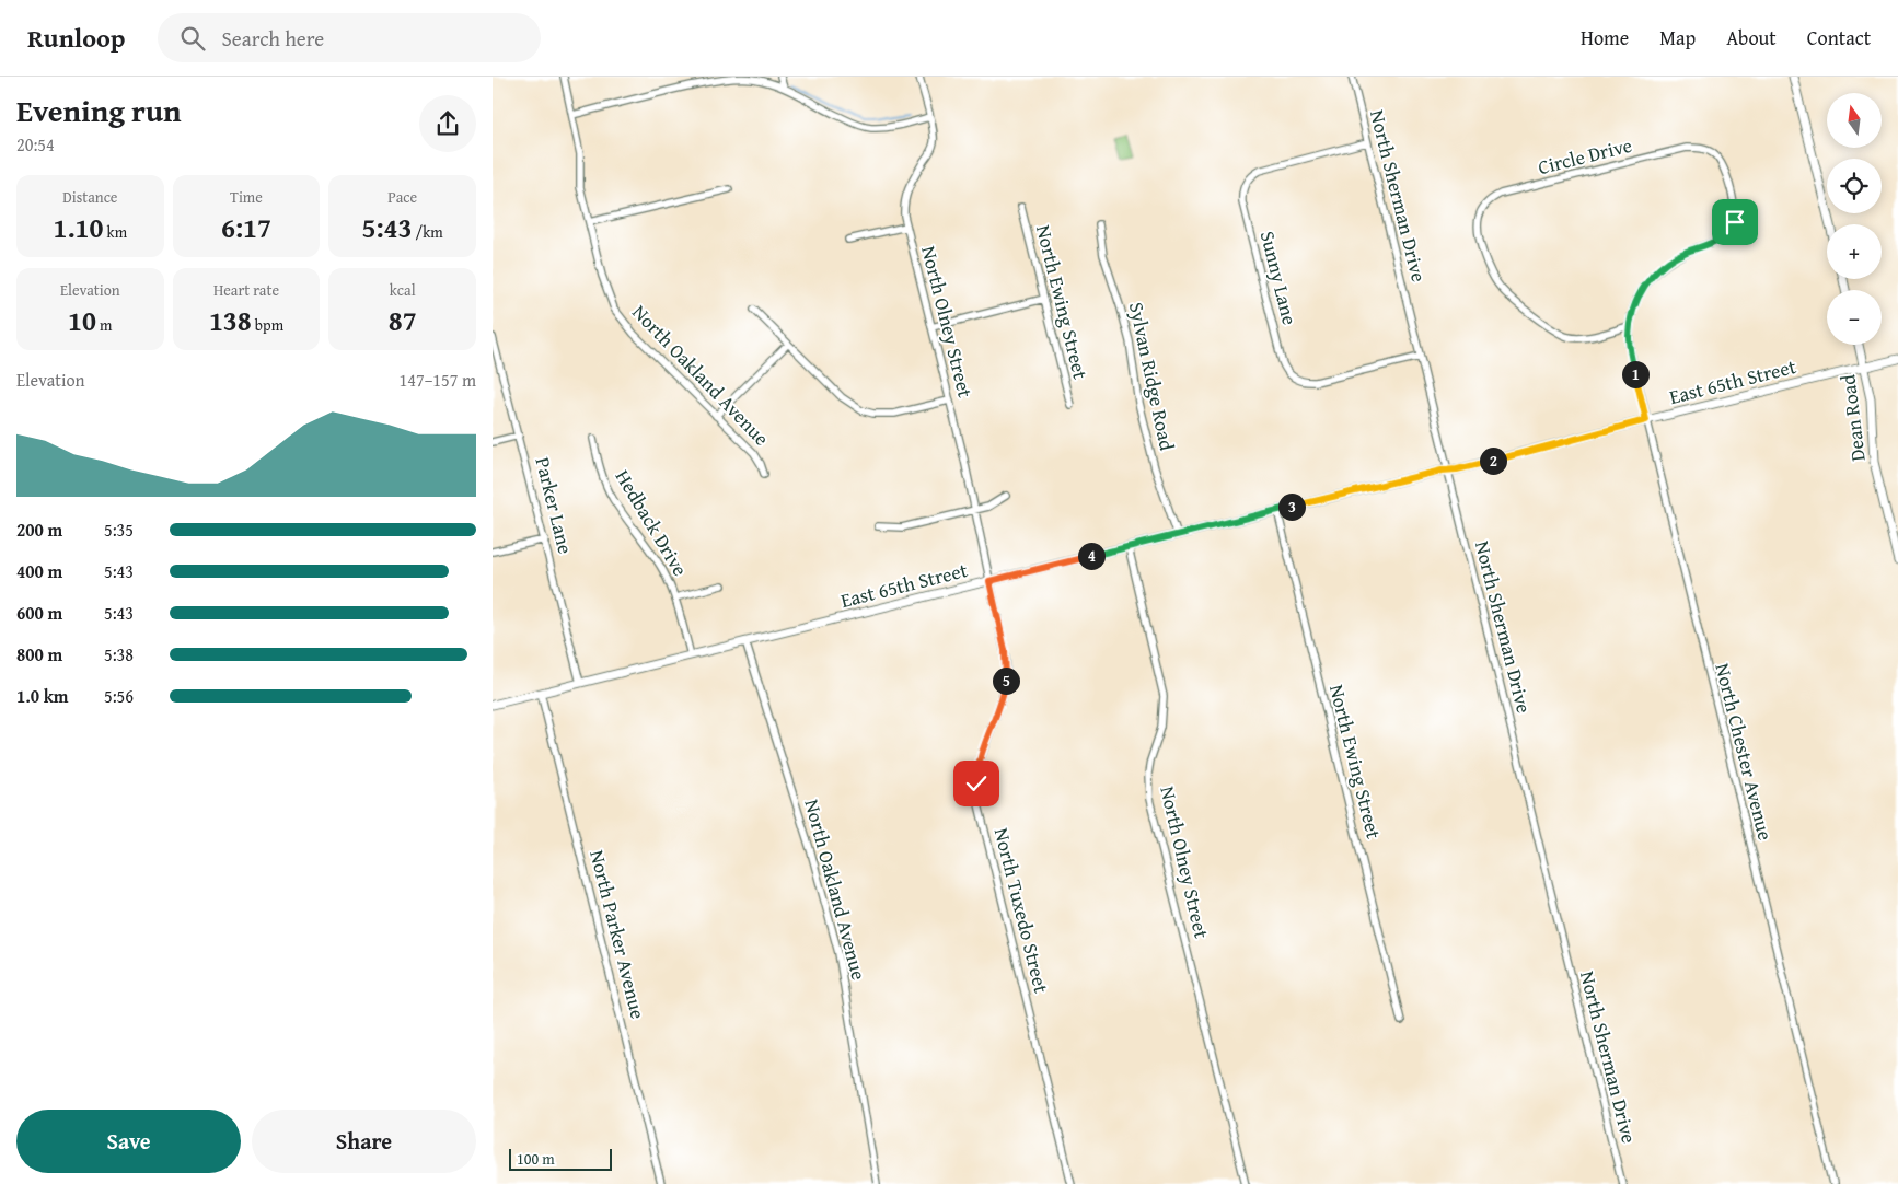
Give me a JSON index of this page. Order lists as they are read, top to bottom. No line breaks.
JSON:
{"streets":{"street":["Circle Drive","North Sherman Drive","Sunny Lane","North Ewing Street","North Olney Street","North Oakland Avenue","Sylvan Ridge Road","East 65th Street","Dean Road","Parker Lane","Hedback Drive","North Chester Avenue","North Tuxedo Street","North Parker Avenue"]},"crossings":[["Circle Drive","North Chester Avenue"],["North Sherman Drive","Sunny Lane"],["North Sherman Drive","East 65th Street"],["North Ewing Street","East 65th Street"],["North Olney Street","East 65th Street"],["North Olney Street","North Tuxedo Street"],["North Oakland Avenue","East 65th Street"],["Sylvan Ridge Road","East 65th Street"],["East 65th Street","Dean Road"],["East 65th Street","Parker Lane"],["East 65th Street","Hedback Drive"],["East 65th Street","North Chester Avenue"],["East 65th Street","North Tuxedo Street"],["East 65th Street","North Parker Avenue"]],"scale_bar":"100 m","north":"top","page":{"header":"Runloop","search":"Search here","nav":["Home","Map","About","Contact"],"heading":["Evening run","20:54"],"map_buttons":["+","−"],"stats":[["Distance","1.10 km"],["Time","6:17"],["Pace","5:43 /km"],["Elevation","10 m"],["Heart rate","138 bpm"],["kcal","87"]],"chart":["Elevation","147–157 m"],"pins":["1","2","3","4","5"],"list":[{"name":"200 m","note":"5:35"},{"name":"400 m","note":"5:43"},{"name":"600 m","note":"5:43"},{"name":"800 m","note":"5:38"},{"name":"1.0 km","note":"5:56"}],"buttons":["Save","Share"],"scale":"100 m"}}
